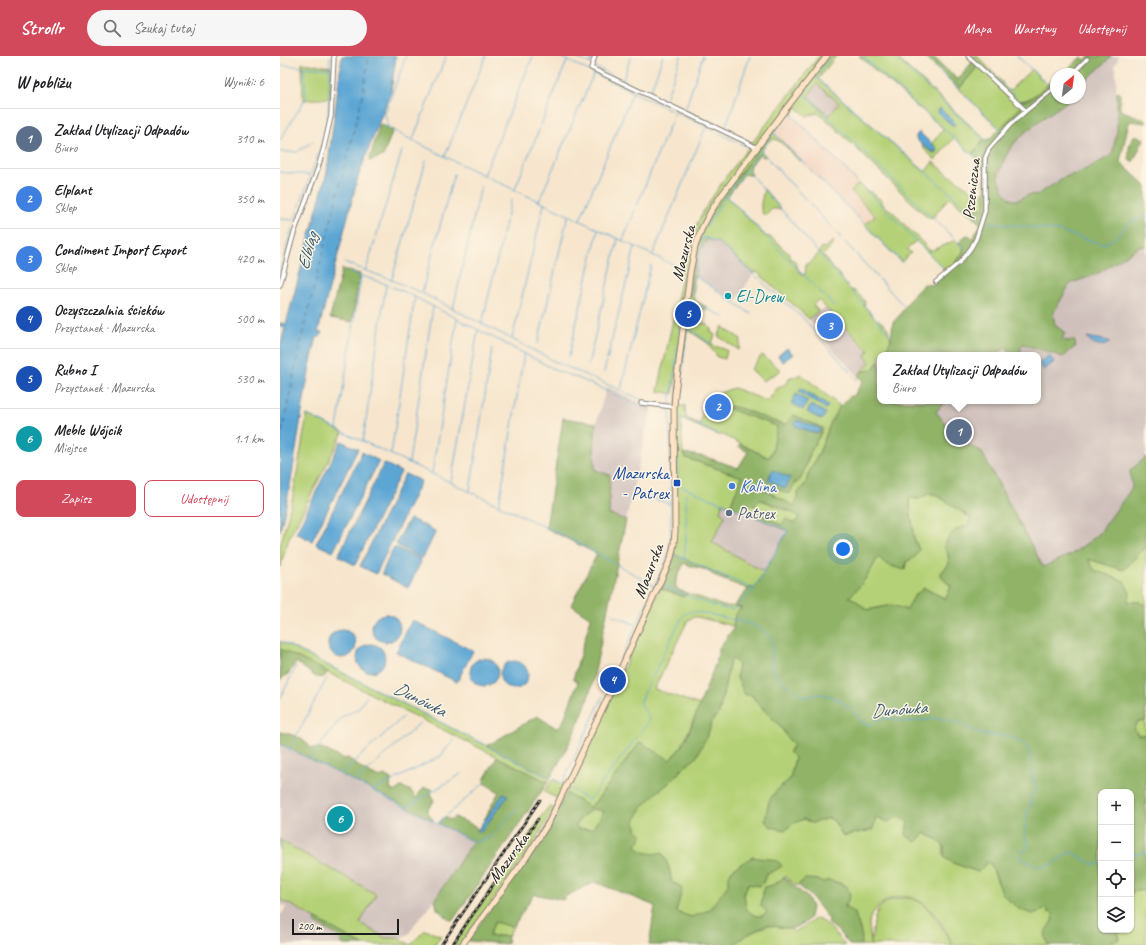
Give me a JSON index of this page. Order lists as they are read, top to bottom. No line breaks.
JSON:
{"streets":{"main road":["Mazurska"],"street":["Pszeniczna"]},"water":["Elbląg","Dunówka"],"places":{"other":["El-Drew","Kalina","Patrex"],"transit":["Mazurska - Patrex"]},"scale_bar":"200 m","north":"top right","page":{"header":"Strollr","search":"Szukaj tutaj","nav":["Mapa","Warstwy","Udostępnij"],"heading":["W pobliżu","Wyniki: 6"],"list":[{"mark":"1","name":"Zakład Utylizacji Odpadów","note":"Biuro","value":"310 m"},{"mark":"2","name":"Elplant","note":"Sklep","value":"350 m"},{"mark":"3","name":"Condiment Import Export","note":"Sklep","value":"420 m"},{"mark":"4","name":"Oczyszczalnia ścieków","note":"Przystanek · Mazurska","value":"500 m"},{"mark":"5","name":"Rubno I","note":"Przystanek · Mazurska","value":"530 m"},{"mark":"6","name":"Meble Wójcik","note":"Miejsce","value":"1.1 km"}],"pins":["5","3","2","1","4","6"],"popup":["Zakład Utylizacji Odpadów","Biuro"],"buttons":["Zapisz","Udostępnij"],"map_buttons":["+","−"],"scale":"200 m"}}
